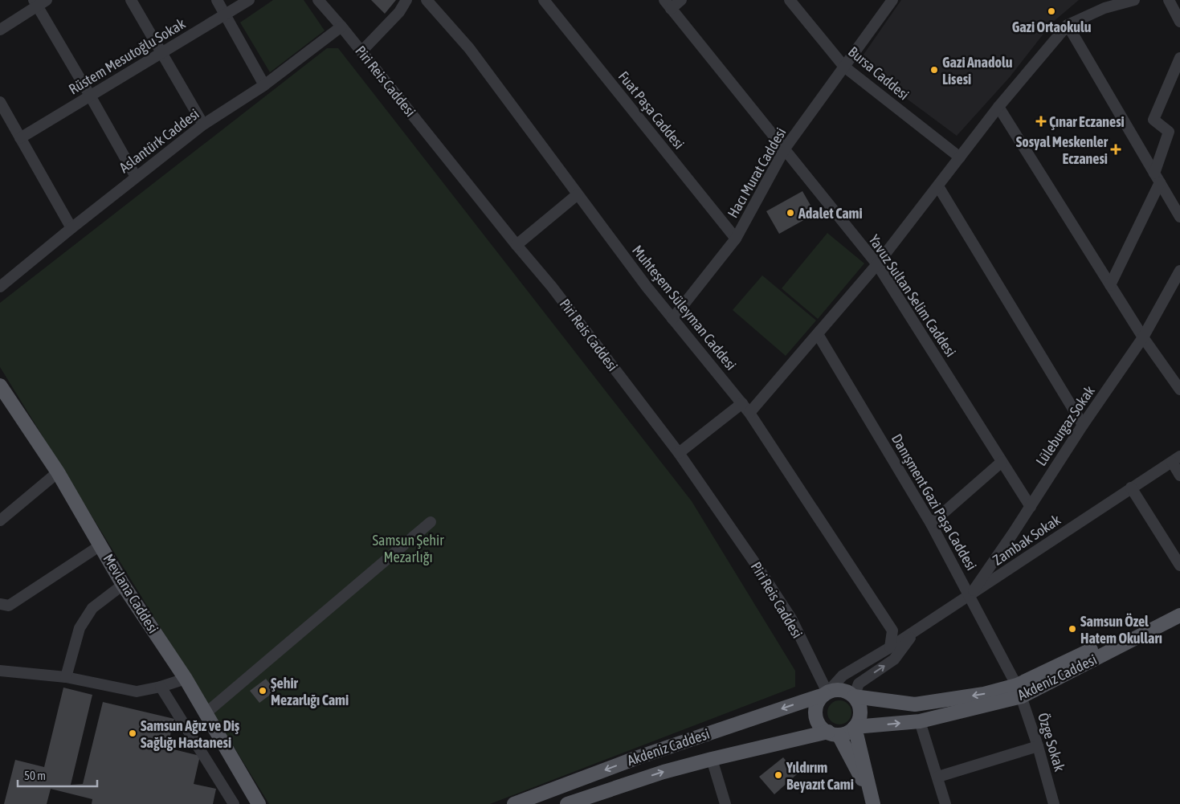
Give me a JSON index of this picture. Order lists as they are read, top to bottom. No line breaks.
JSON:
{"streets":{"main road":["Mevlana Caddesi","Akdeniz Caddesi"],"street":["Rüstem Mesutoğlu Sokak","Bursa Caddesi","Piri Reis Caddesi","Fuat Paşa Caddesi","Aslantürk Caddesi","Hacı Murat Caddesi","Yavuz Sultan Selim Caddesi","Muhteşem Süleyman Caddesi","Lüleburgaz Sokak","Danışment Gazi Paşa Caddesi","Zambak Sokak","Özge Sokak"]},"crossings":[["Bursa Caddesi","Hacı Murat Caddesi"],["Piri Reis Caddesi","Aslantürk Caddesi"],["Piri Reis Caddesi","Zambak Sokak"],["Piri Reis Caddesi","Akdeniz Caddesi"],["Fuat Paşa Caddesi","Hacı Murat Caddesi"],["Hacı Murat Caddesi","Yavuz Sultan Selim Caddesi"],["Hacı Murat Caddesi","Muhteşem Süleyman Caddesi"],["Yavuz Sultan Selim Caddesi","Lüleburgaz Sokak"],["Muhteşem Süleyman Caddesi","Zambak Sokak"],["Lüleburgaz Sokak","Danışment Gazi Paşa Caddesi"],["Lüleburgaz Sokak","Zambak Sokak"],["Danışment Gazi Paşa Caddesi","Zambak Sokak"],["Danışment Gazi Paşa Caddesi","Akdeniz Caddesi"],["Danışment Gazi Paşa Caddesi","Özge Sokak"],["Zambak Sokak","Akdeniz Caddesi"],["Akdeniz Caddesi","Özge Sokak"]],"parks":["Samsun Şehir Mezarlığı"],"places":{"other":["Gazi Ortaokulu","Gazi Anadolu Lisesi","Adalet Cami","Samsun Özel Hatem Okulları","Şehir Mezarlığı Cami","Samsun Ağız ve Diş Sağlığı Hastanesi","Yıldırım Beyazıt Cami"],"health":["Çınar Eczanesi","Sosyal Meskenler Eczanesi"]},"scale_bar":"50 m"}
